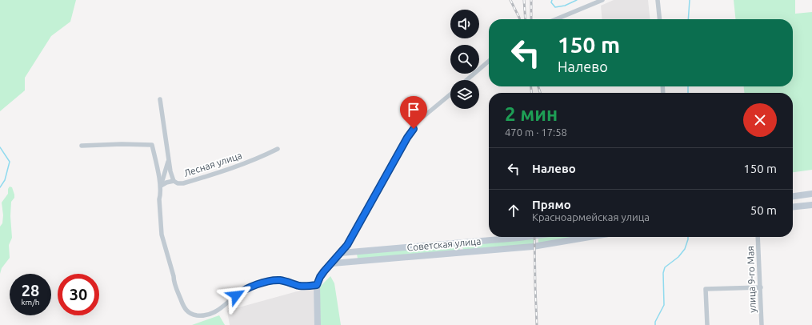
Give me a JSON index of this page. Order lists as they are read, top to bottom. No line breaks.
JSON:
{"streets":{"main road":["Советская улица"],"street":["Лесная улица","улица 9-го Мая"]},"page":{"turn":["150 m","Налево"],"heading":["2 мин","470 m · 17:58"],"list":[{"name":"Налево","value":"150 m"},{"name":"Прямо","note":"Красноармейская улица","value":"50 m"}],"speed":"28 km/h","limit":"30"}}
